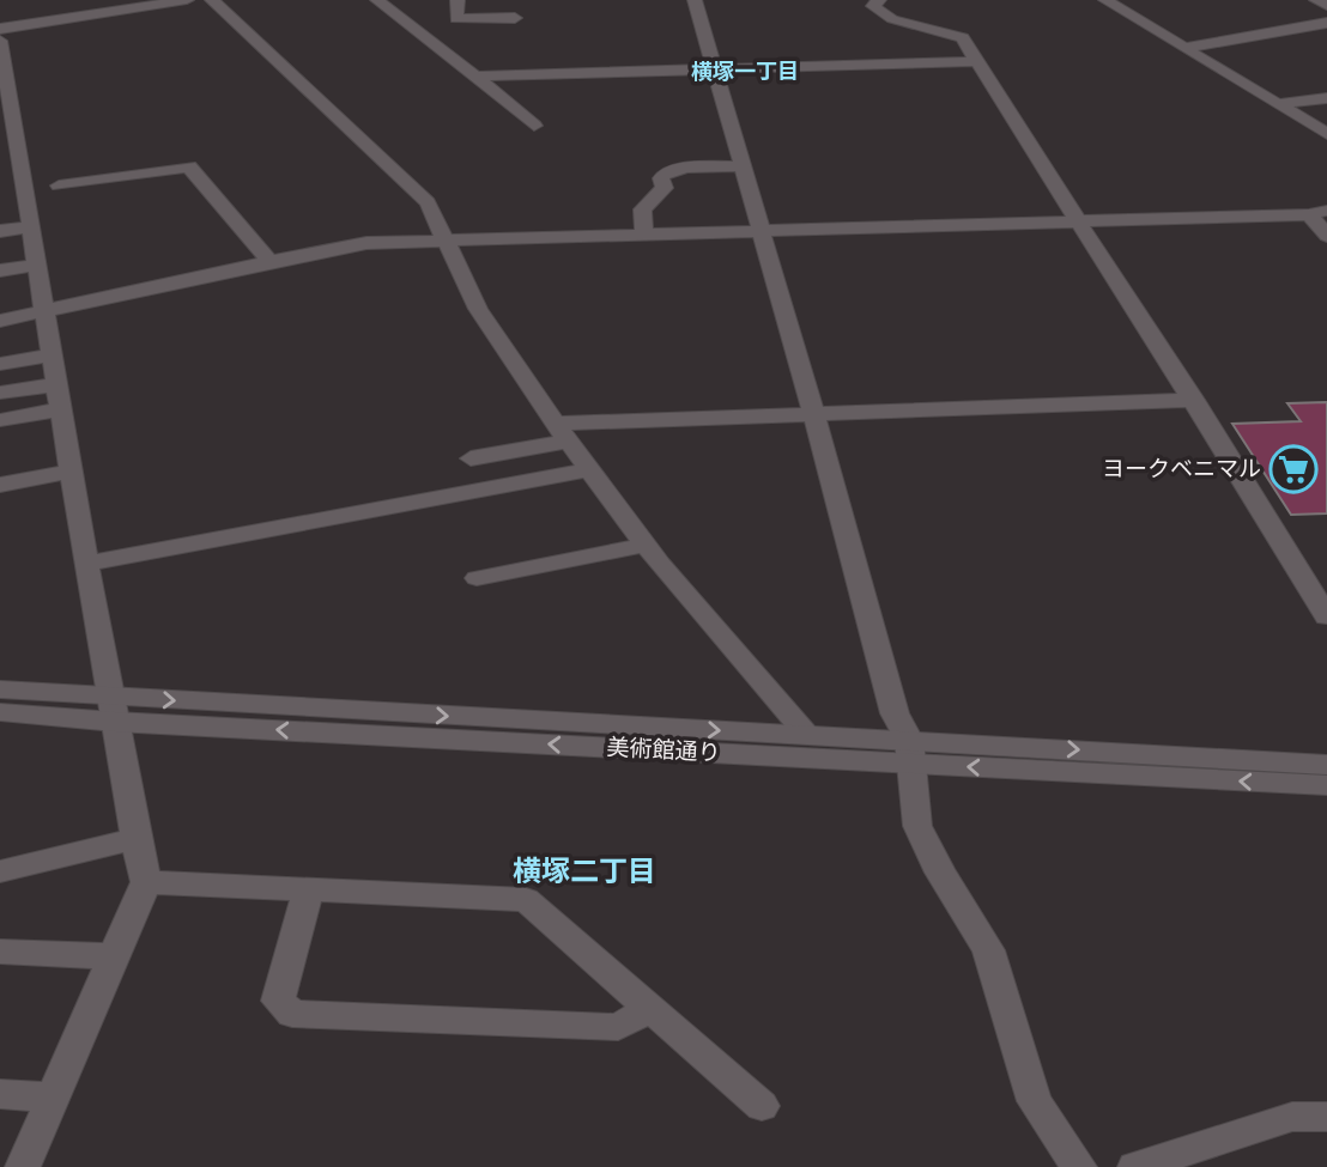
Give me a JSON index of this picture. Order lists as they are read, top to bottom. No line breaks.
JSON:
{"streets":{"street":["美術館通り"]},"districts":["横塚一丁目","横塚二丁目"],"places":{"supermarket":["ヨークベニマル"]}}
